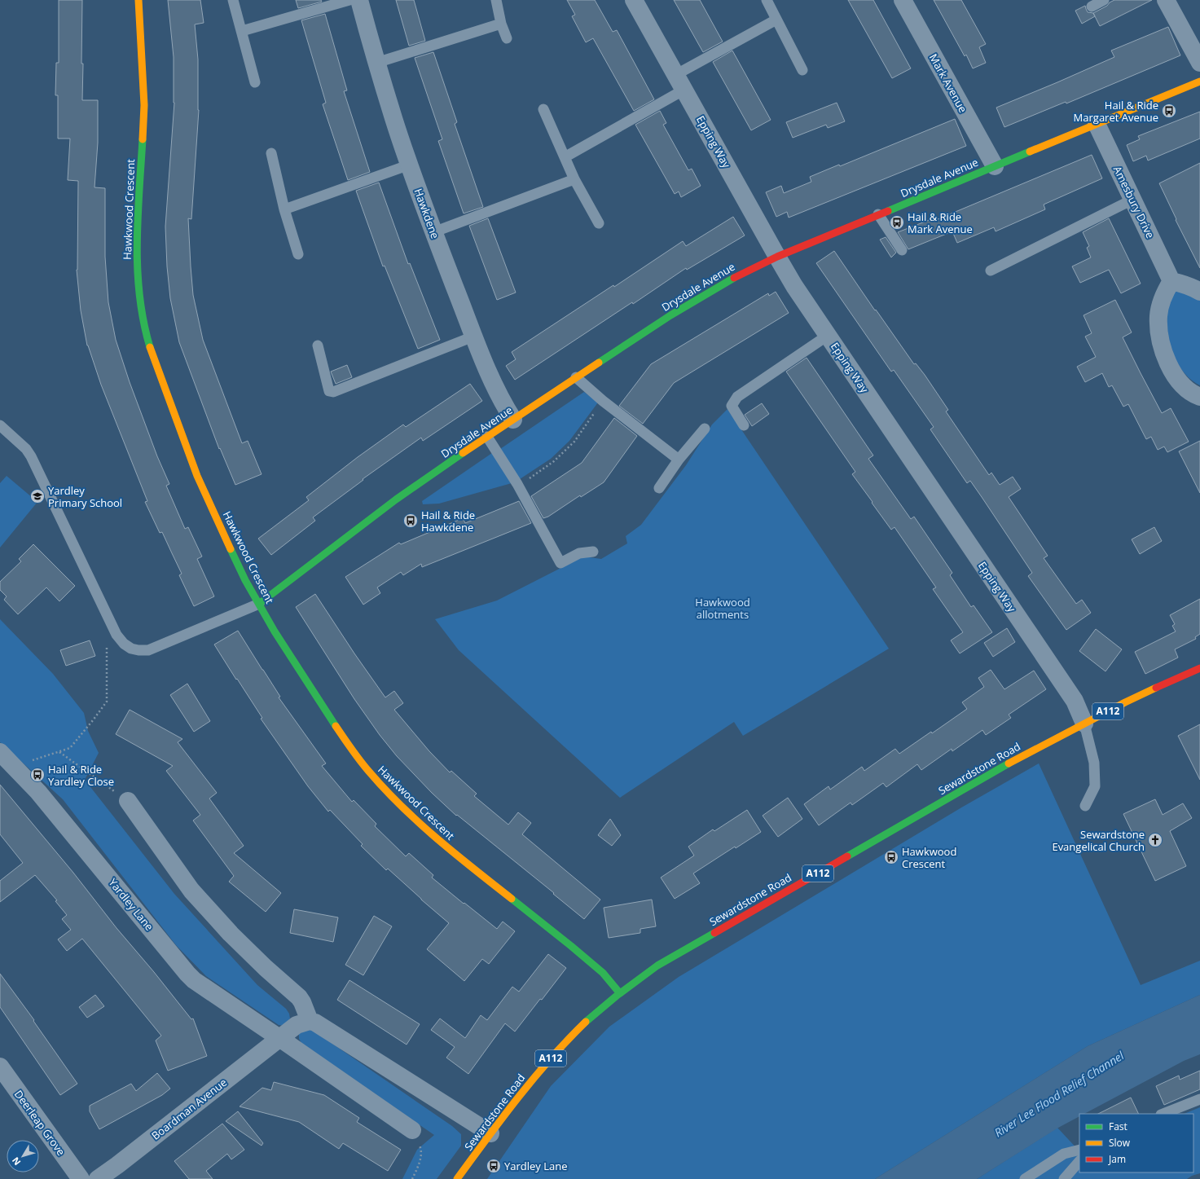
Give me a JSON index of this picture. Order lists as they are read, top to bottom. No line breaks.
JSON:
{"streets":{"street":["Mark Avenue","Epping Way","Drysdale Avenue","Amesbury Drive","Hawkwood Crescent","Hawkdene","A112","Sewardstone Road","Yardley Lane","Boardman Avenue","Deerleap Grove"]},"crossings":[["Mark Avenue","Drysdale Avenue"],["Epping Way","Drysdale Avenue"],["Epping Way","Sewardstone Road"],["Drysdale Avenue","Amesbury Drive"],["Drysdale Avenue","Hawkwood Crescent"],["Drysdale Avenue","Hawkdene"],["Hawkwood Crescent","Sewardstone Road"],["Yardley Lane","Boardman Avenue"]],"water":["River Lee Flood Relief Channel"],"parks":["Hawkwood allotments"],"places":{"bus stop":["Hail & Ride Margaret Avenue","Hail & Ride Mark Avenue","Hail & Ride Hawkdene","Hail & Ride Yardley Close","Hawkwood Crescent","Yardley Lane"],"school or university":["Yardley Primary School"],"church":["Sewardstone Evangelical Church"]},"legend":["Fast","Slow","Jam"],"north":"bottom left"}
